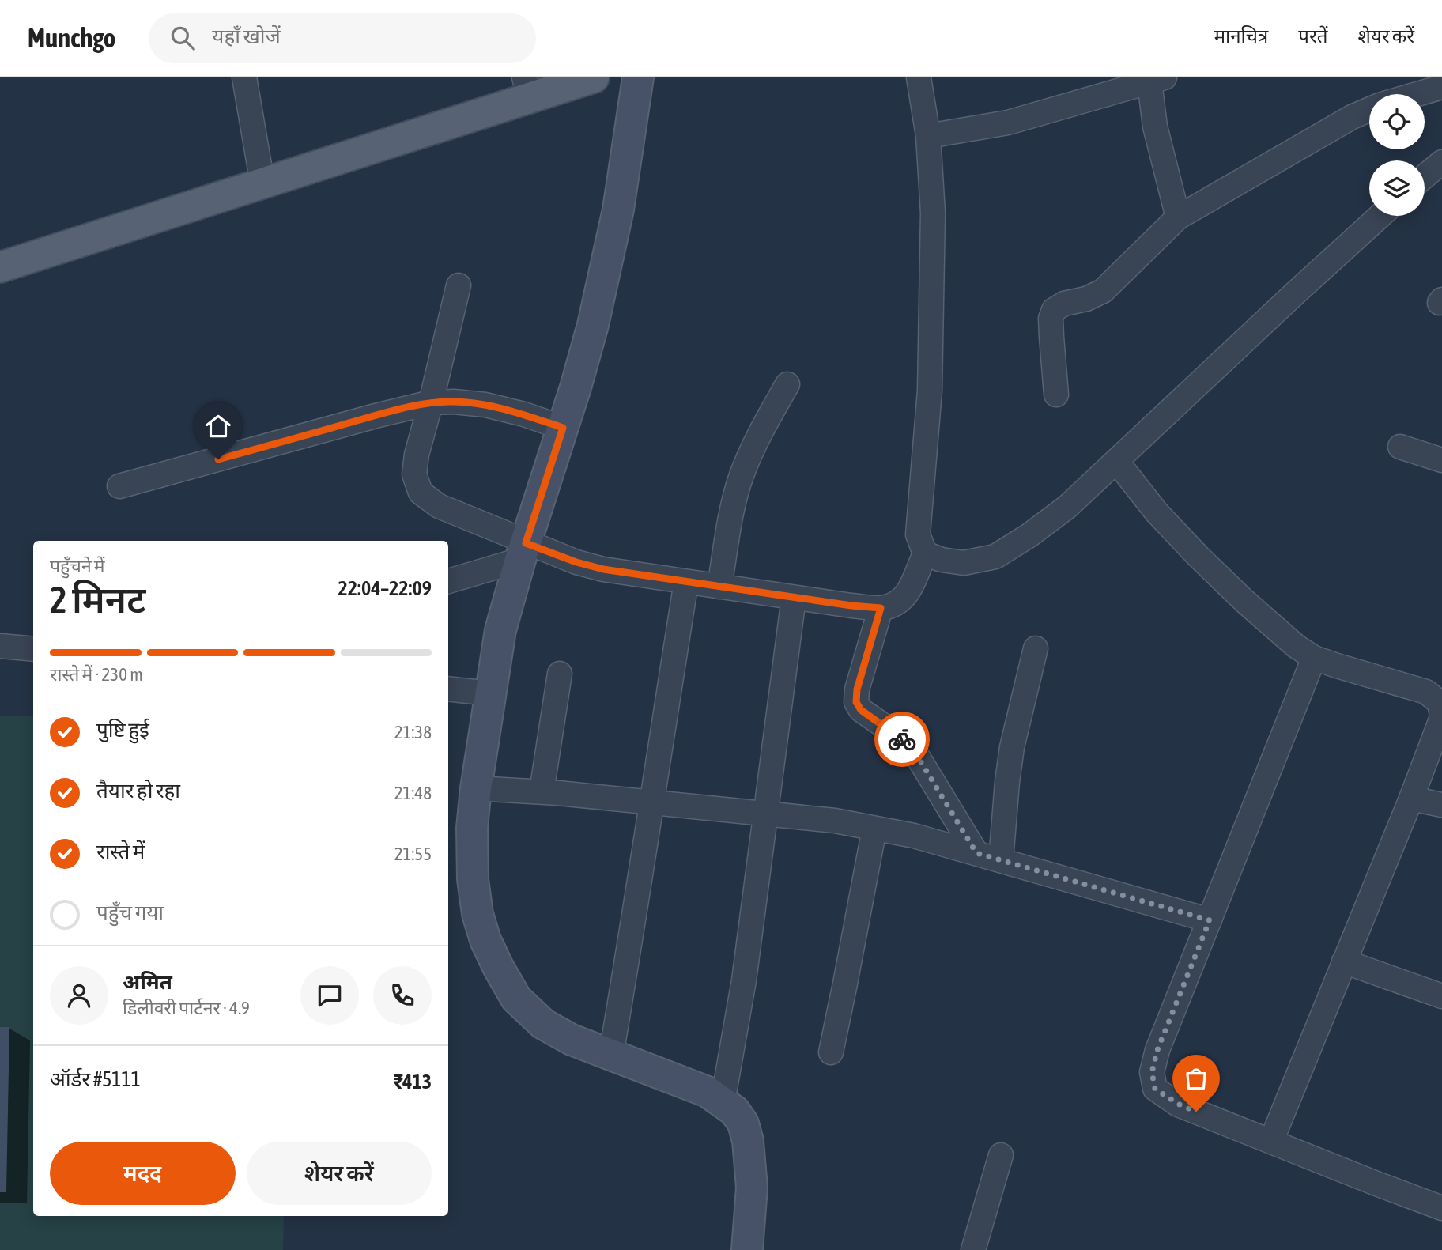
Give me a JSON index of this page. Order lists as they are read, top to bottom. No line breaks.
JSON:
{"page":{"header":"Munchgo","search":"यहाँ खोजें","nav":["मानचित्र","परतें","शेयर करें"],"heading":["2 मिनट","पहुँचने में","22:04–22:09"],"panel":["अमित","डिलीवरी पार्टनर · 4.9","ऑर्डर #5111","₹413"],"bar":"रास्ते में · 230 m","list":[["पुष्टि हुई","21:38"],["तैयार हो रहा","21:48"],["रास्ते में","21:55"],"पहुँच गया"],"buttons":["मदद","शेयर करें"]}}
